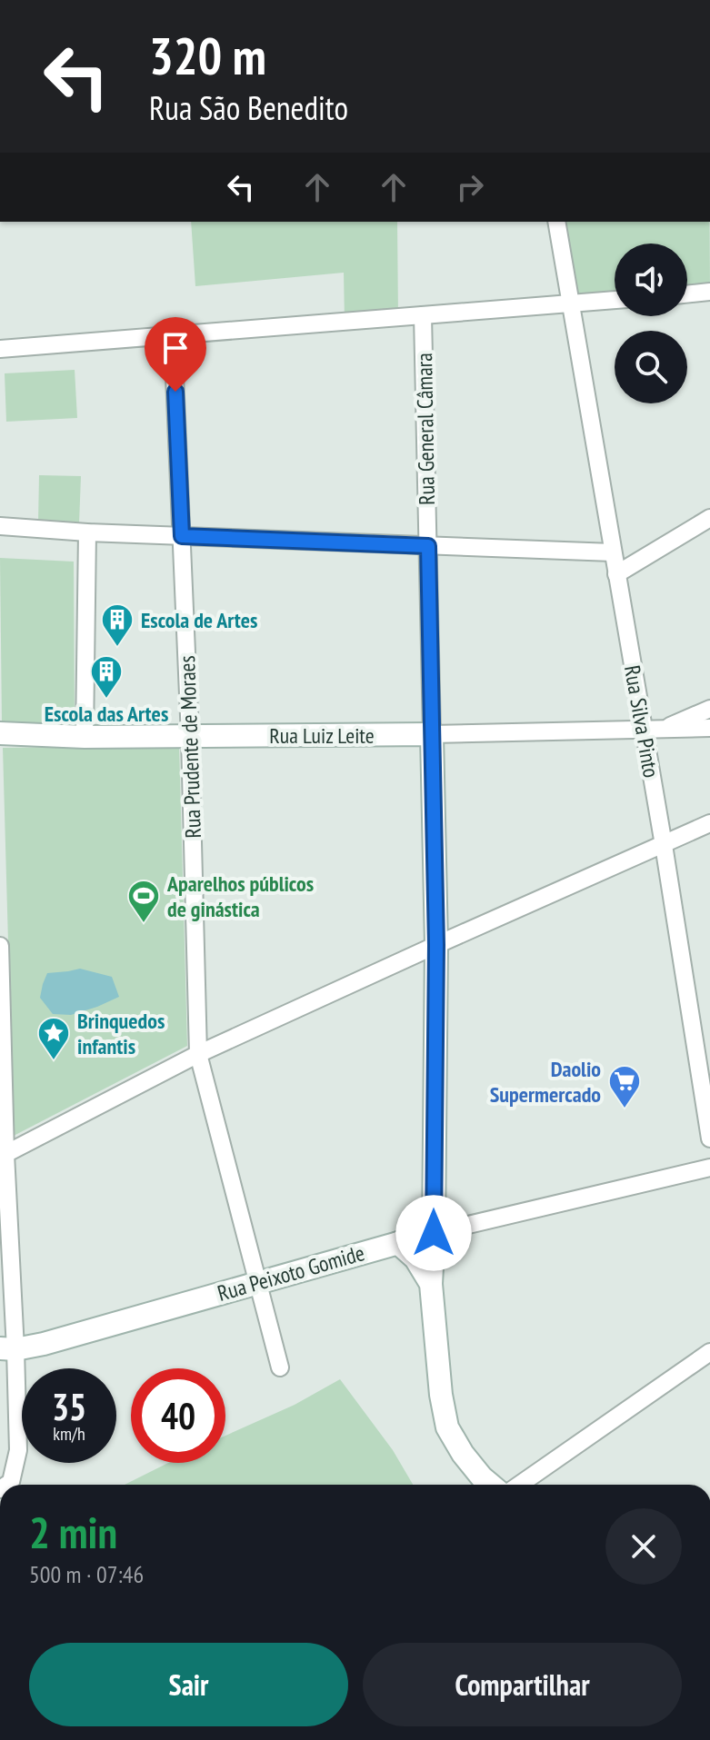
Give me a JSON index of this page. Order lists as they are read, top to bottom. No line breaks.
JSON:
{"streets":{"street":["Rua General Câmara","Rua Silva Pinto","Rua Luiz Leite","Rua Prudente de Moraes","Rua Peixoto Gomide"]},"crossings":[["Rua General Câmara","Rua Luiz Leite"],["Rua General Câmara","Rua Peixoto Gomide"],["Rua Silva Pinto","Rua Luiz Leite"],["Rua Luiz Leite","Rua Prudente de Moraes"],["Rua Prudente de Moraes","Rua Peixoto Gomide"]],"places":{"building":["Escola de Artes","Escola das Artes"],"sports":["Aparelhos públicos de ginástica"],"place":["Brinquedos infantis"],"supermarket":["Daolio Supermercado"]},"page":{"turn":["320 m","Rua São Benedito"],"speed":"35 km/h","limit":"40","heading":["2 min","500 m · 07:46"],"buttons":["Sair","Compartilhar"]}}
